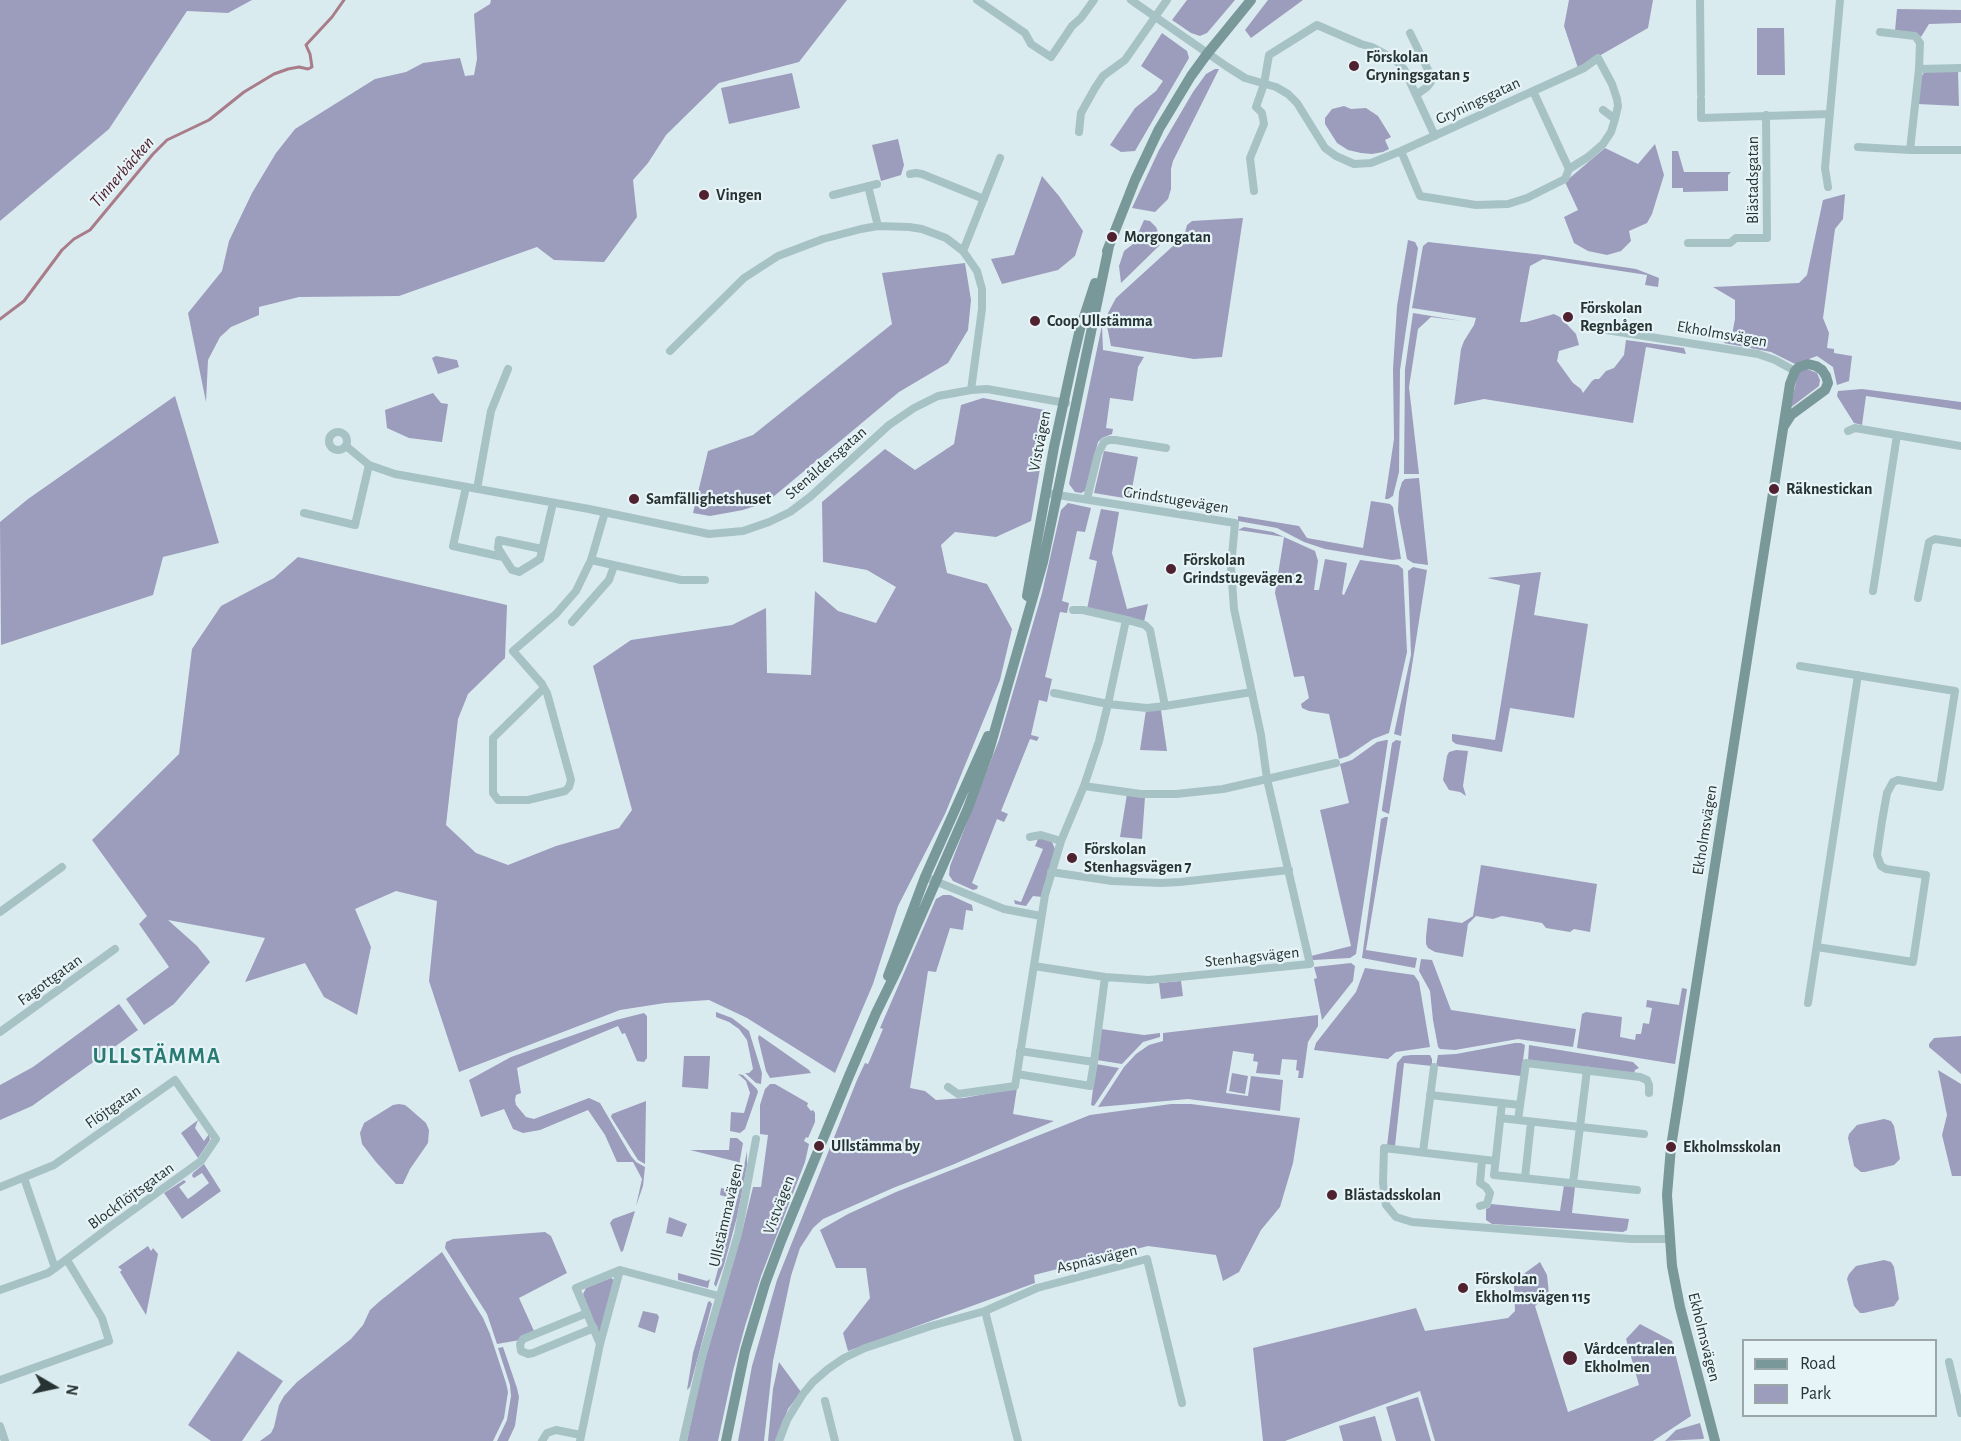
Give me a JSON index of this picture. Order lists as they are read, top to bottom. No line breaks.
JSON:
{"streets":{"main road":["Ekholmsvägen","Vistvägen"],"street":["Gryningsgatan","Blästadsgatan","Stenåldersgatan","Grindstugevägen","Stenhagsvägen","Fagottgatan","Flöjtgatan","Blockflöjtsgatan","Ullstämmavägen","Aspnäsvägen"]},"crossings":[["Gryningsgatan","Vistvägen"],["Vistvägen","Stenåldersgatan"],["Vistvägen","Grindstugevägen"],["Grindstugevägen","Stenhagsvägen"],["Flöjtgatan","Blockflöjtsgatan"]],"districts":["ULLSTÄMMA"],"water":["Tinnerbäcken"],"places":["Förskolan Gryningsgatan 5","Vingen","Morgongatan","Förskolan Regnbågen","Coop Ullstämma","Räknestickan","Samfällighetshuset","Förskolan Grindstugevägen 2","Förskolan Stenhagsvägen 7","Ullstämma by","Ekholmsskolan","Blästadsskolan","Förskolan Ekholmsvägen 115","Vårdcentralen Ekholmen"],"legend":["Road","Park"],"north":"right"}
